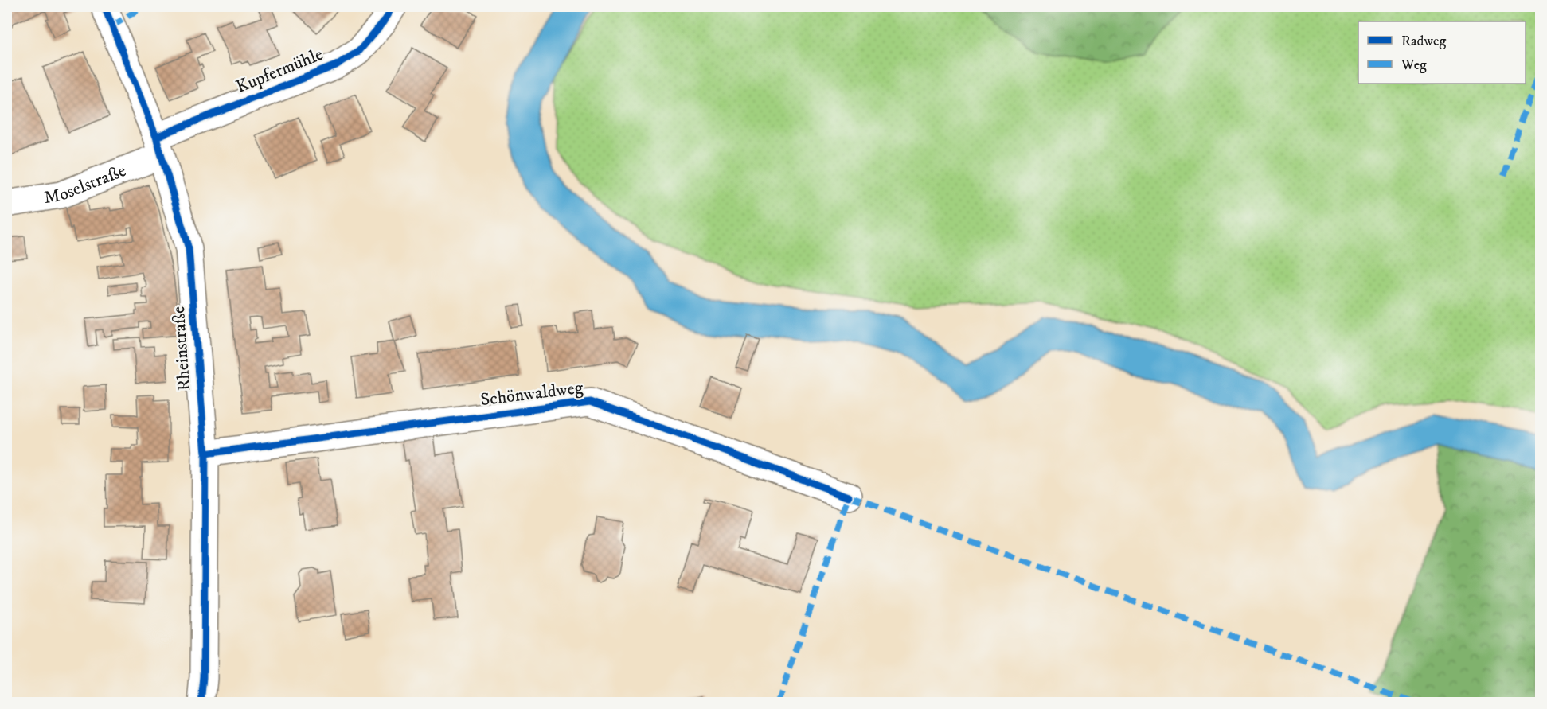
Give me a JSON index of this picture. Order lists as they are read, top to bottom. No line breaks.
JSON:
{"streets":{"street":["Kupfermühle","Moselstraße","Rheinstraße","Schönwaldweg"]},"crossings":[["Kupfermühle","Moselstraße"],["Kupfermühle","Rheinstraße"],["Moselstraße","Rheinstraße"],["Rheinstraße","Schönwaldweg"]],"legend":["Radweg","Weg"]}
